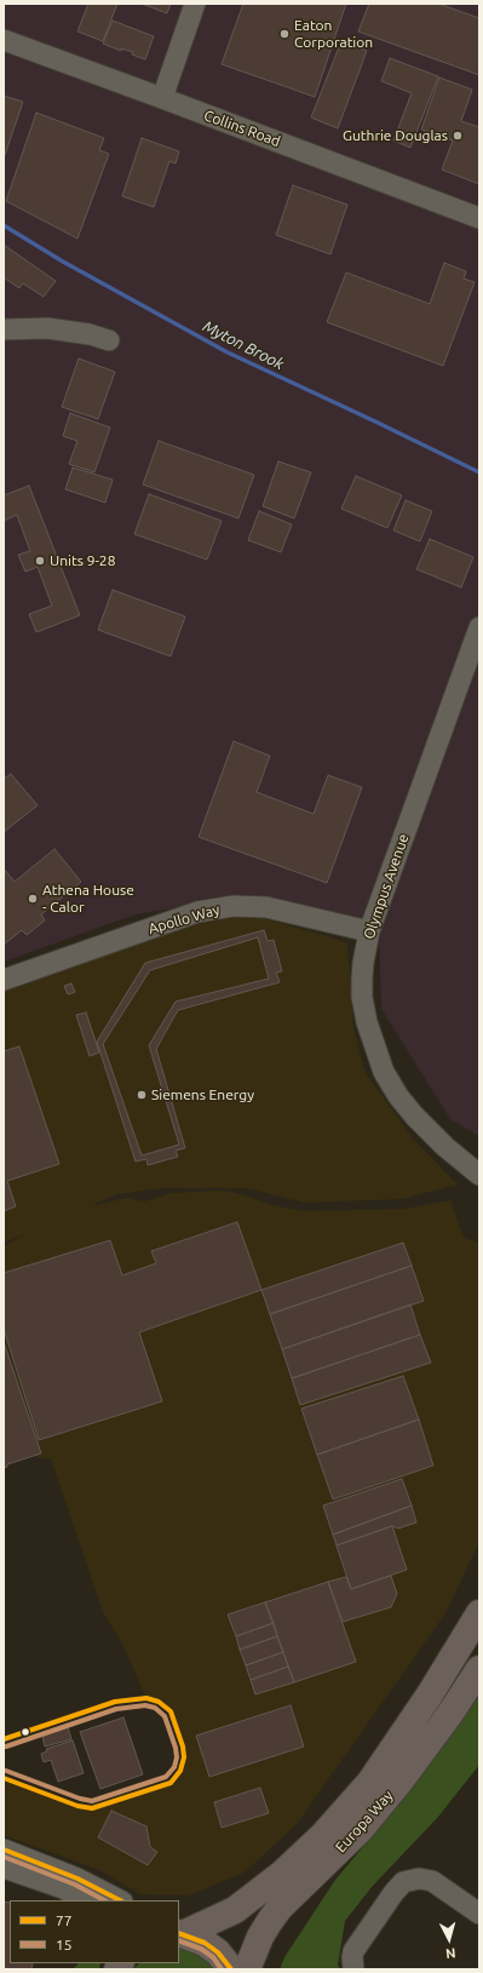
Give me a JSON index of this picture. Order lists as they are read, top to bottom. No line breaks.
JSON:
{"streets":{"highway":["Europa Way"],"street":["Collins Road","Olympus Avenue","Apollo Way"]},"crossings":[["Olympus Avenue","Apollo Way"]],"water":["Myton Brook"],"places":["Eaton Corporation","Guthrie Douglas","Units 9-28","Athena House - Calor","Siemens Energy"],"lines":["transit line 77","transit line 15"],"legend":["77","15"],"north":"bottom"}
